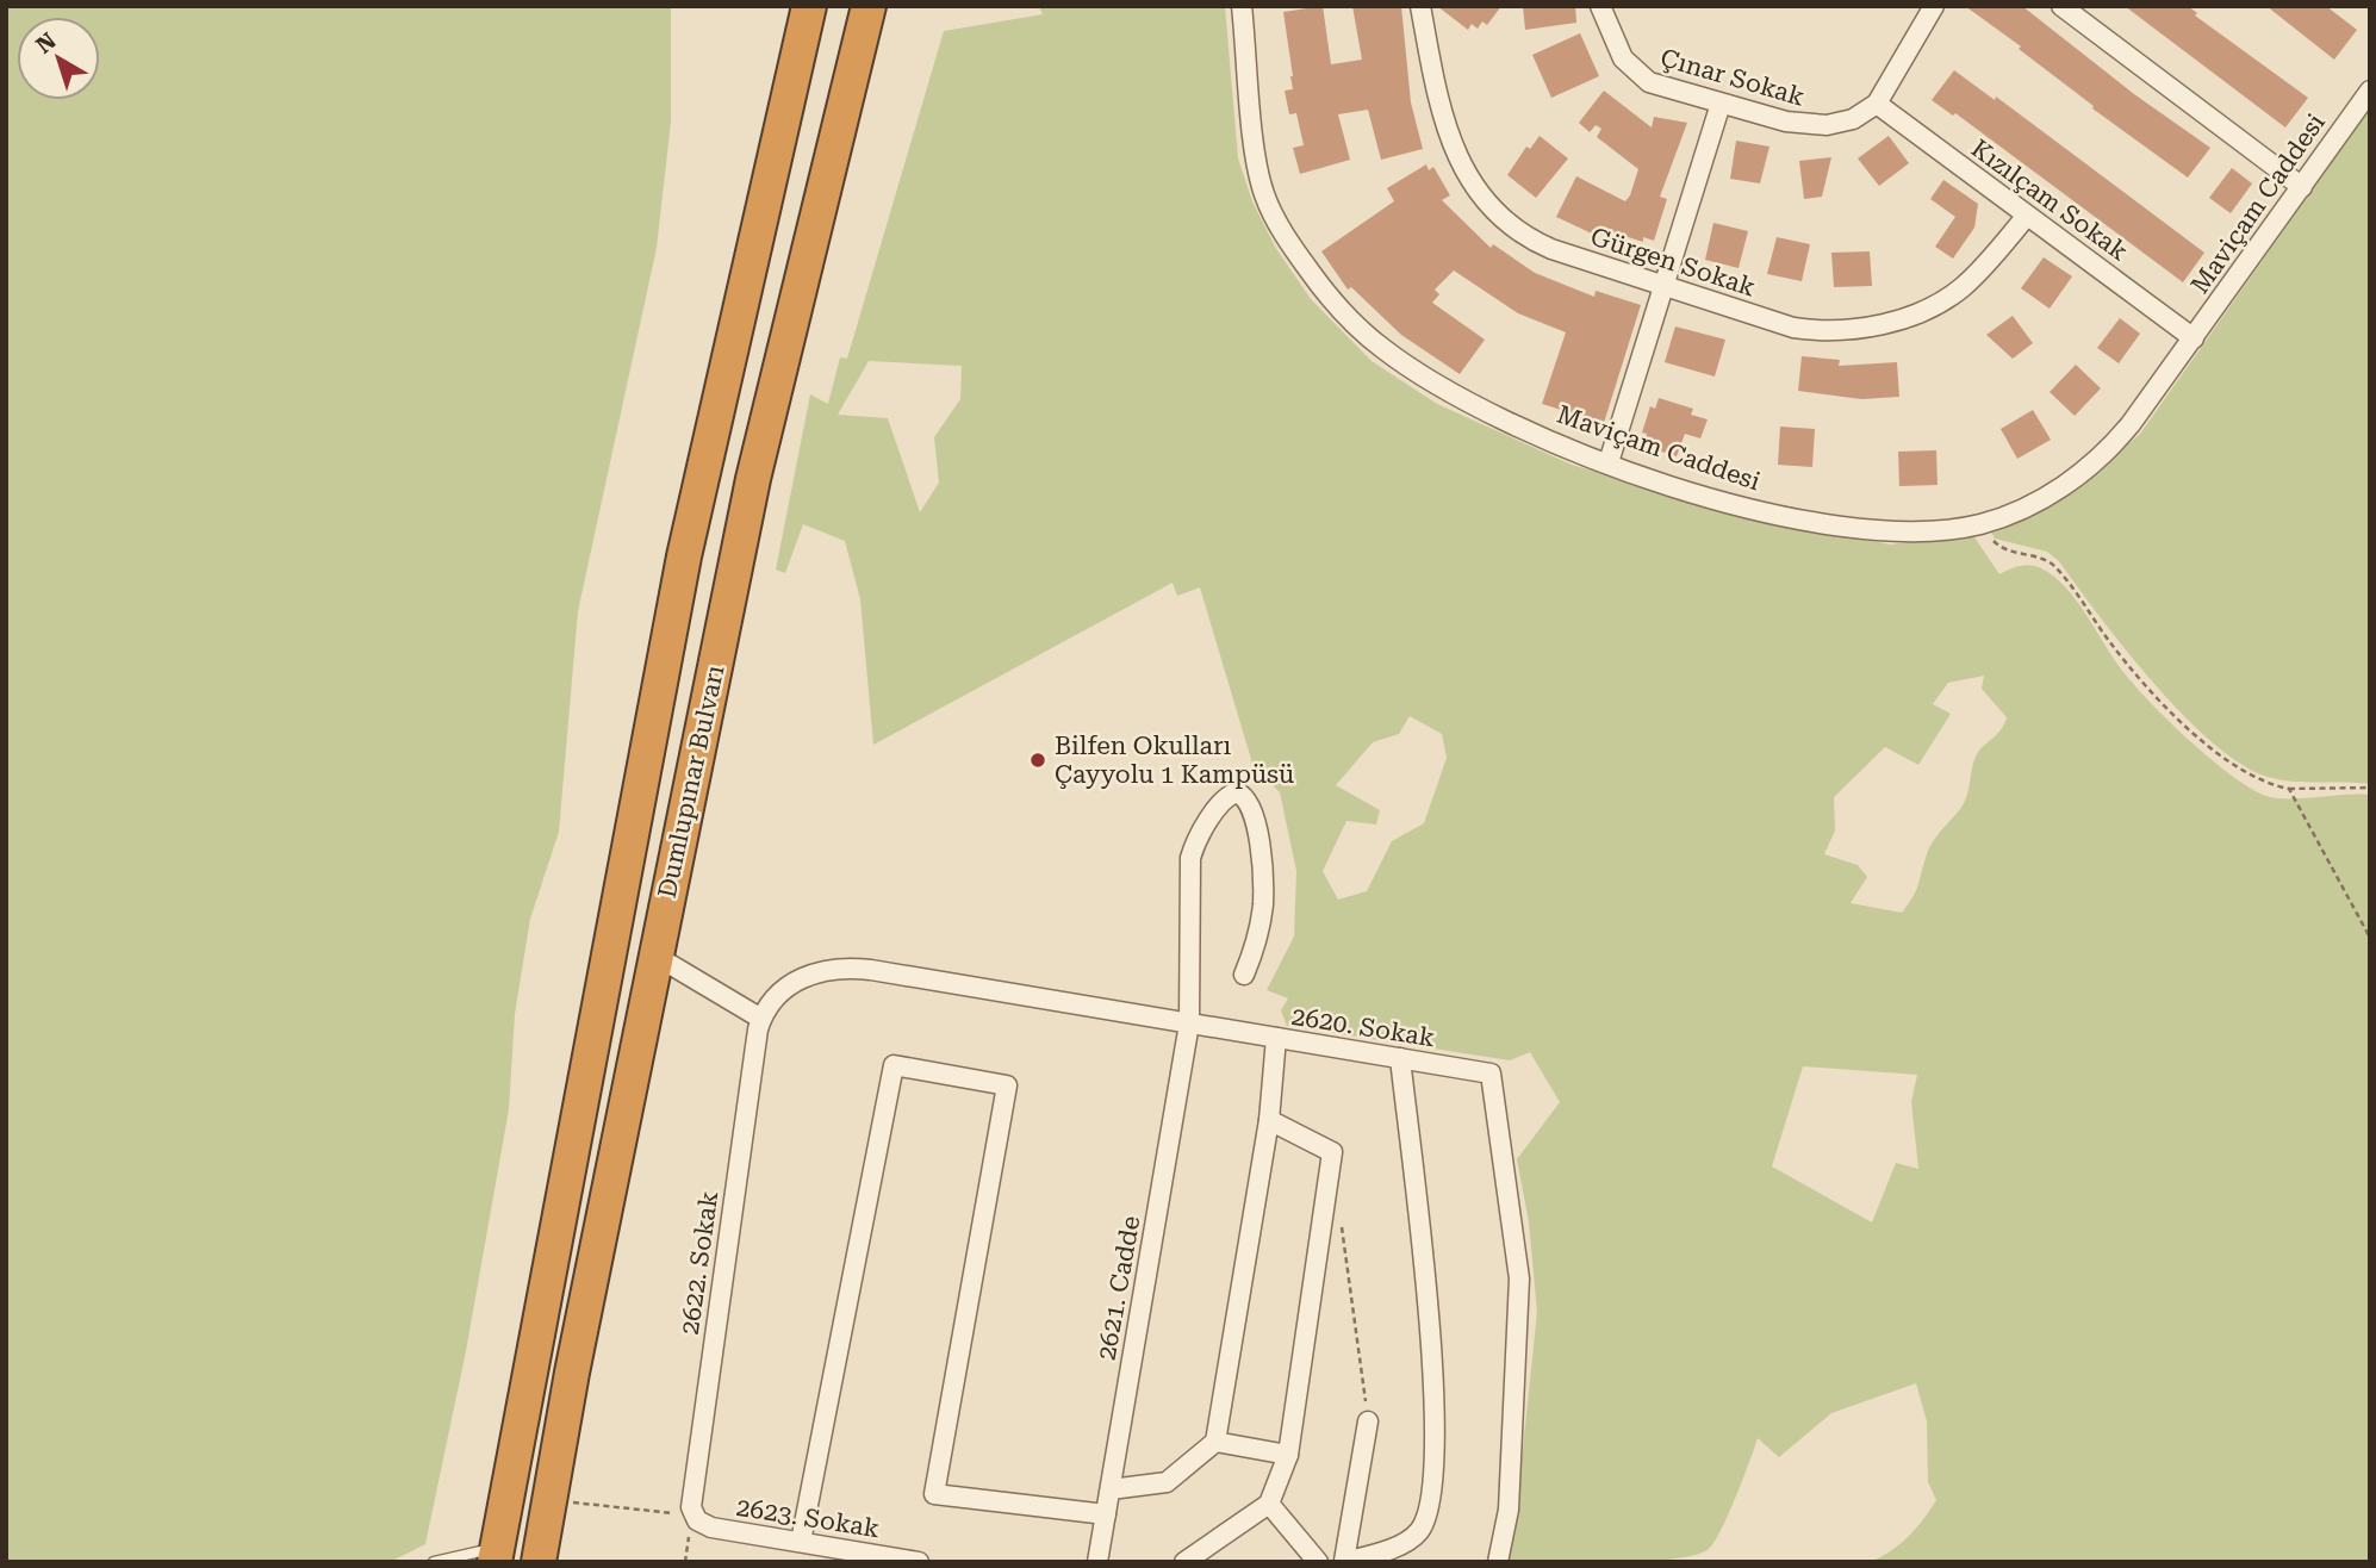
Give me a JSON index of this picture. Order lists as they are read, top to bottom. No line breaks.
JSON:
{"streets":{"highway":["Dumlupınar Bulvarı"],"street":["Çınar Sokak","Kızılçam Sokak","Maviçam Caddesi","Gürgen Sokak","2620. Sokak","2622. Sokak","2621. Cadde","2623. Sokak"]},"crossings":[["Çınar Sokak","Kızılçam Sokak"],["Kızılçam Sokak","Maviçam Caddesi"],["Kızılçam Sokak","Gürgen Sokak"],["2620. Sokak","2622. Sokak"],["2620. Sokak","2621. Cadde"],["2622. Sokak","2623. Sokak"]],"places":["Bilfen Okulları Çayyolu 1 Kampüsü"],"north":"top left"}
